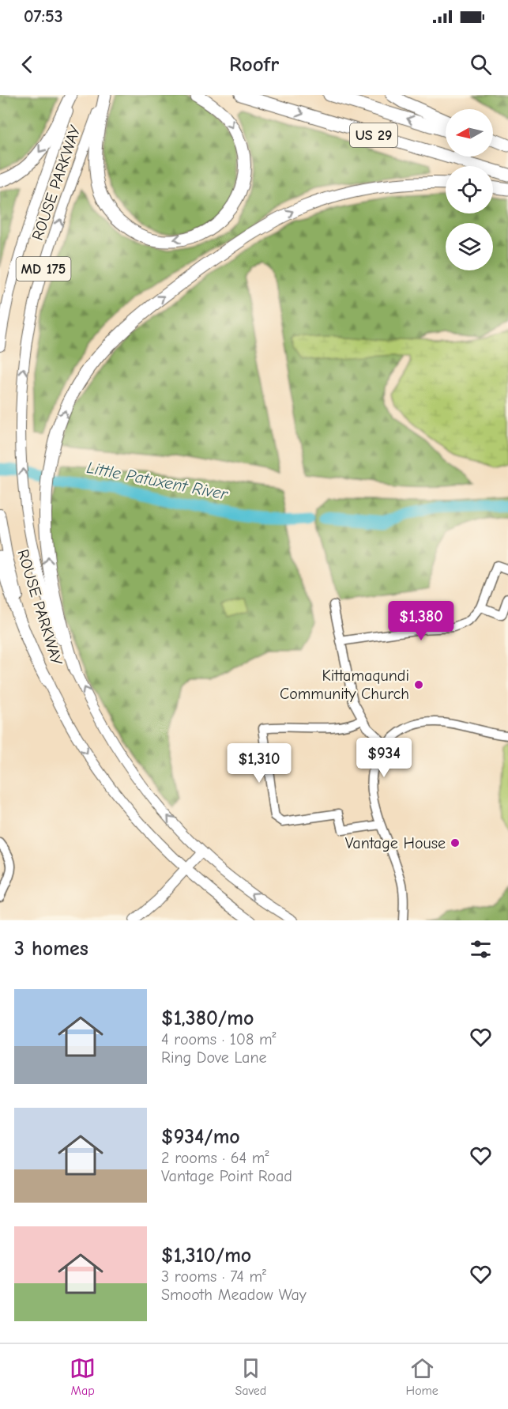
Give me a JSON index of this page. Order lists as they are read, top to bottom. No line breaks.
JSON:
{"streets":{"highway":["US 29"],"main road":["ROUSE PARKWAY","MD 175"]},"water":["Little Patuxent River"],"places":["Kittamaqundi Community Church","Vantage House"],"north":"left","page":{"status":"07:53","header":"Roofr","price":["$1,380","$934","$1,310"],"heading":"3 homes","list":[{"name":"$1,380/mo","note":"4 rooms · 108 m² · Ring Dove Lane"},{"name":"$934/mo","note":"2 rooms · 64 m² · Vantage Point Road"},{"name":"$1,310/mo","note":"3 rooms · 74 m² · Smooth Meadow Way"}],"tabs":["Map","Saved","Home"]}}
